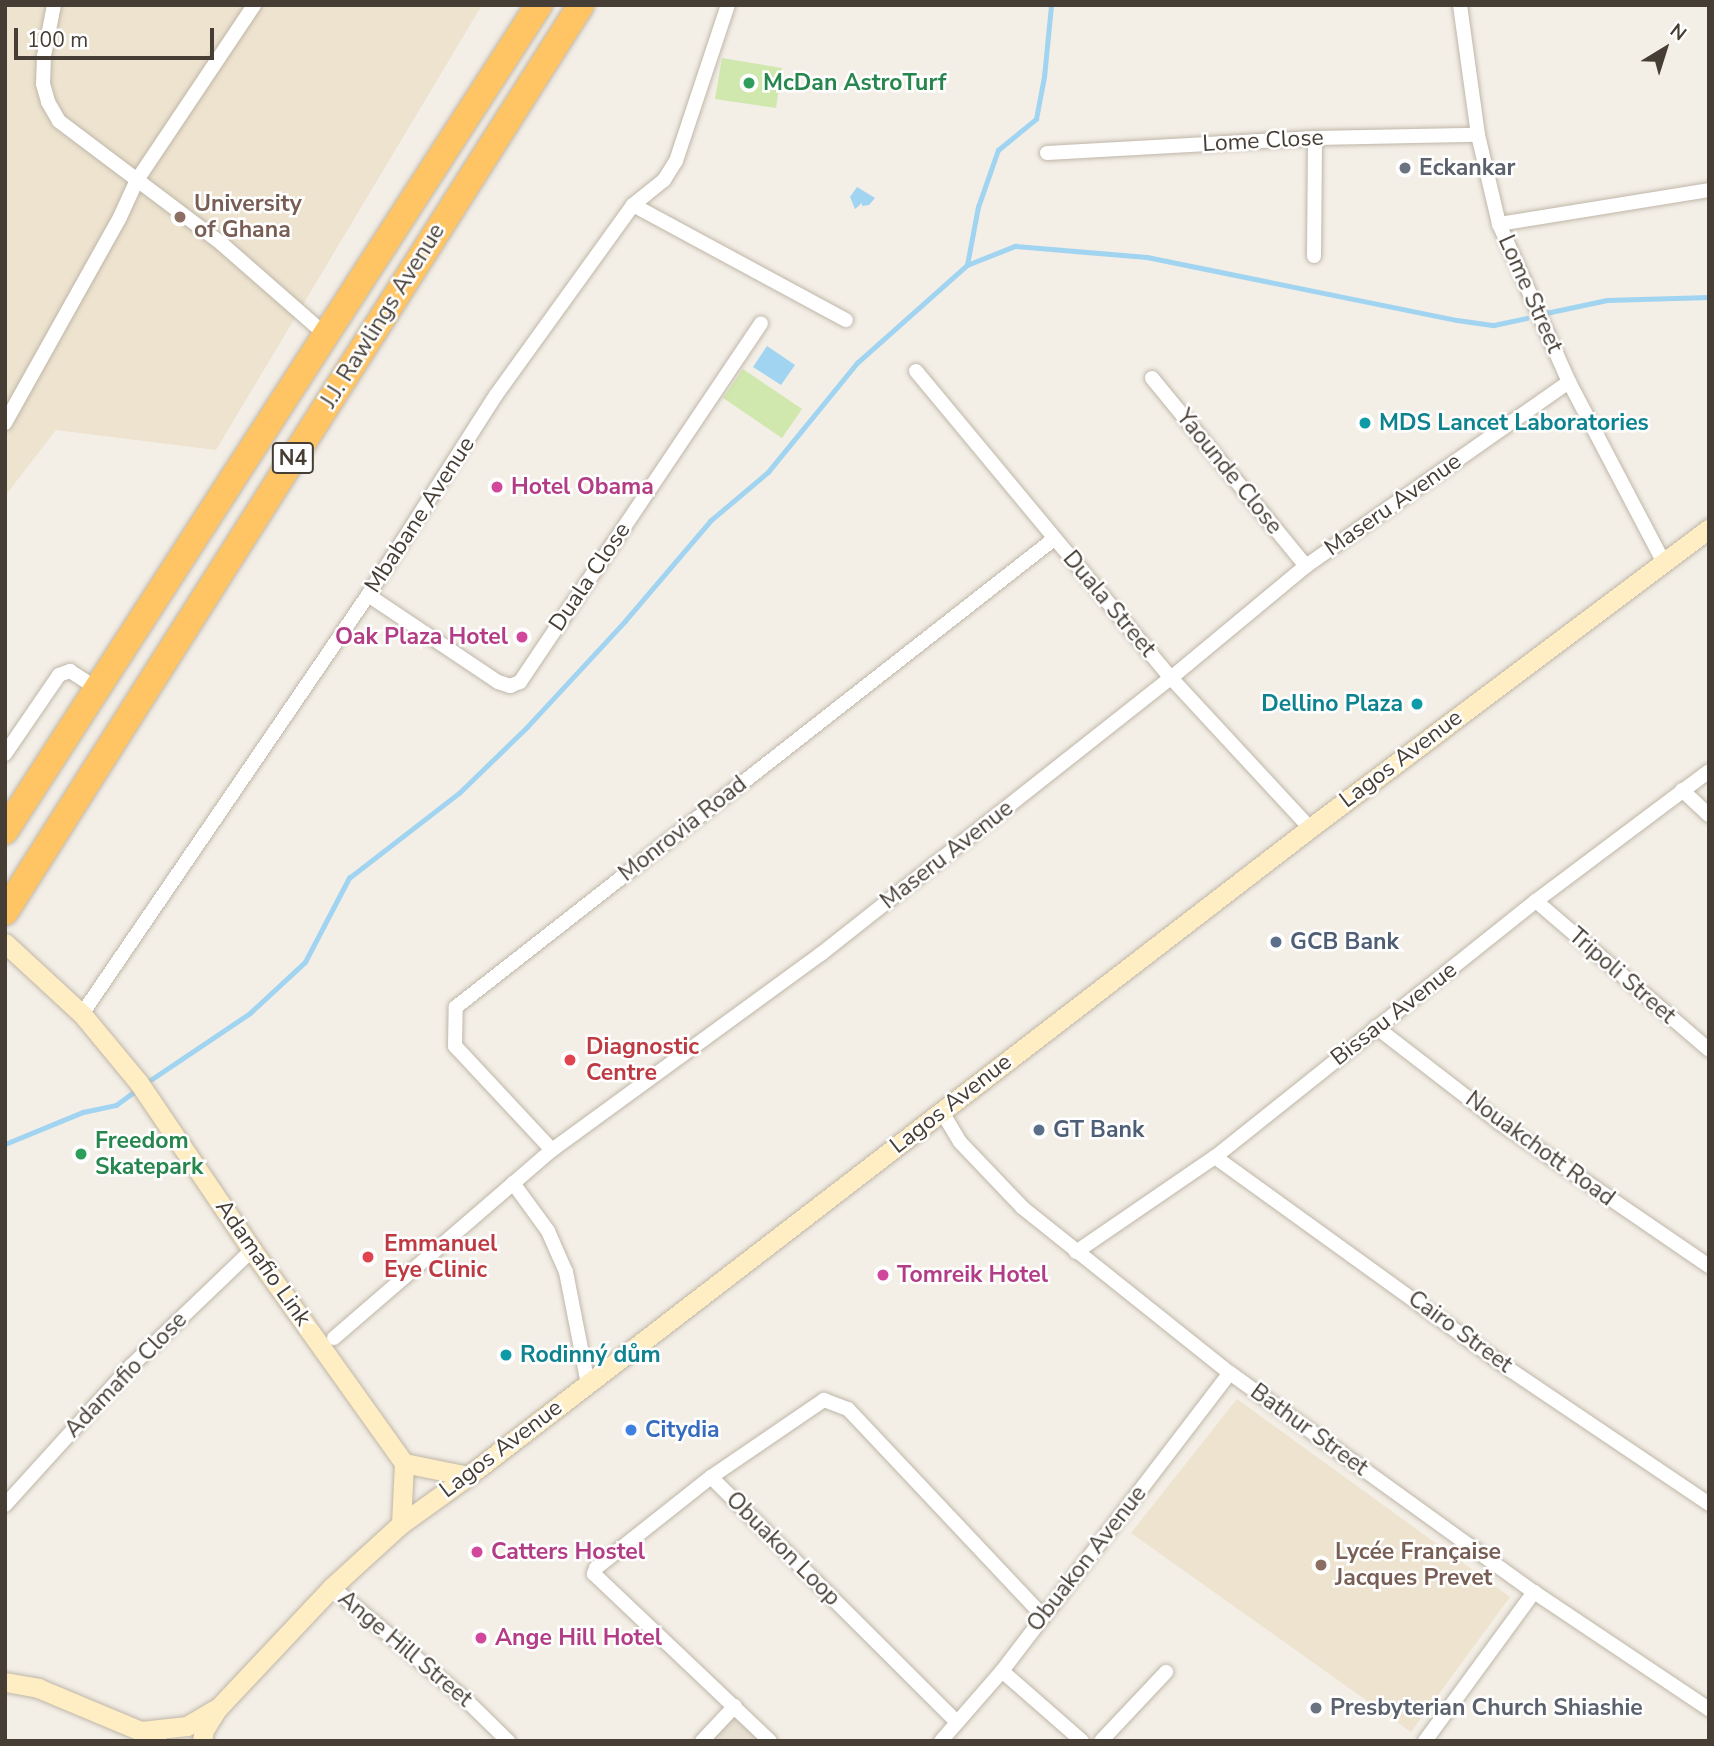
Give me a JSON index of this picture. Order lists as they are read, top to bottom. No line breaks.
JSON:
{"streets":{"highway":["J.J. Rawlings Avenue","N4"],"street":["Lome Close","Lome Street","Yaounde Close","Maseru Avenue","Mbabane Avenue","Duala Close","Duala Street","Lagos Avenue","Monrovia Road","Tripoli Street","Bissau Avenue","Nouakchott Road","Adamafio Link","Cairo Street","Adamafio Close","Bathur Street","Obuakon Loop","Obuakon Avenue","Ange Hill Street"]},"crossings":[["Lome Close","Lome Street"],["Lome Street","Maseru Avenue"],["Lome Street","Lagos Avenue"],["Yaounde Close","Maseru Avenue"],["Maseru Avenue","Duala Street"],["Maseru Avenue","Monrovia Road"],["Mbabane Avenue","Duala Close"],["Mbabane Avenue","Adamafio Link"],["Duala Street","Lagos Avenue"],["Duala Street","Monrovia Road"],["Lagos Avenue","Bathur Street"],["Lagos Avenue","Ange Hill Street"],["Tripoli Street","Bissau Avenue"],["Bissau Avenue","Nouakchott Road"],["Bissau Avenue","Cairo Street"],["Bissau Avenue","Bathur Street"],["Adamafio Link","Adamafio Close"],["Bathur Street","Obuakon Avenue"],["Obuakon Loop","Obuakon Avenue"]],"places":["McDan AstroTurf","Eckankar","University of Ghana","MDS Lancet Laboratories","Hotel Obama","Oak Plaza Hotel","Dellino Plaza","GCB Bank","Diagnostic Centre","GT Bank","Freedom Skatepark","Emmanuel Eye Clinic","Tomreik Hotel","Rodinný dům","Citydia","Catters Hostel","Lycée Française Jacques Prevet","Ange Hill Hotel","Presbyterian Church Shiashie"],"scale_bar":"100 m","north":"top right"}
